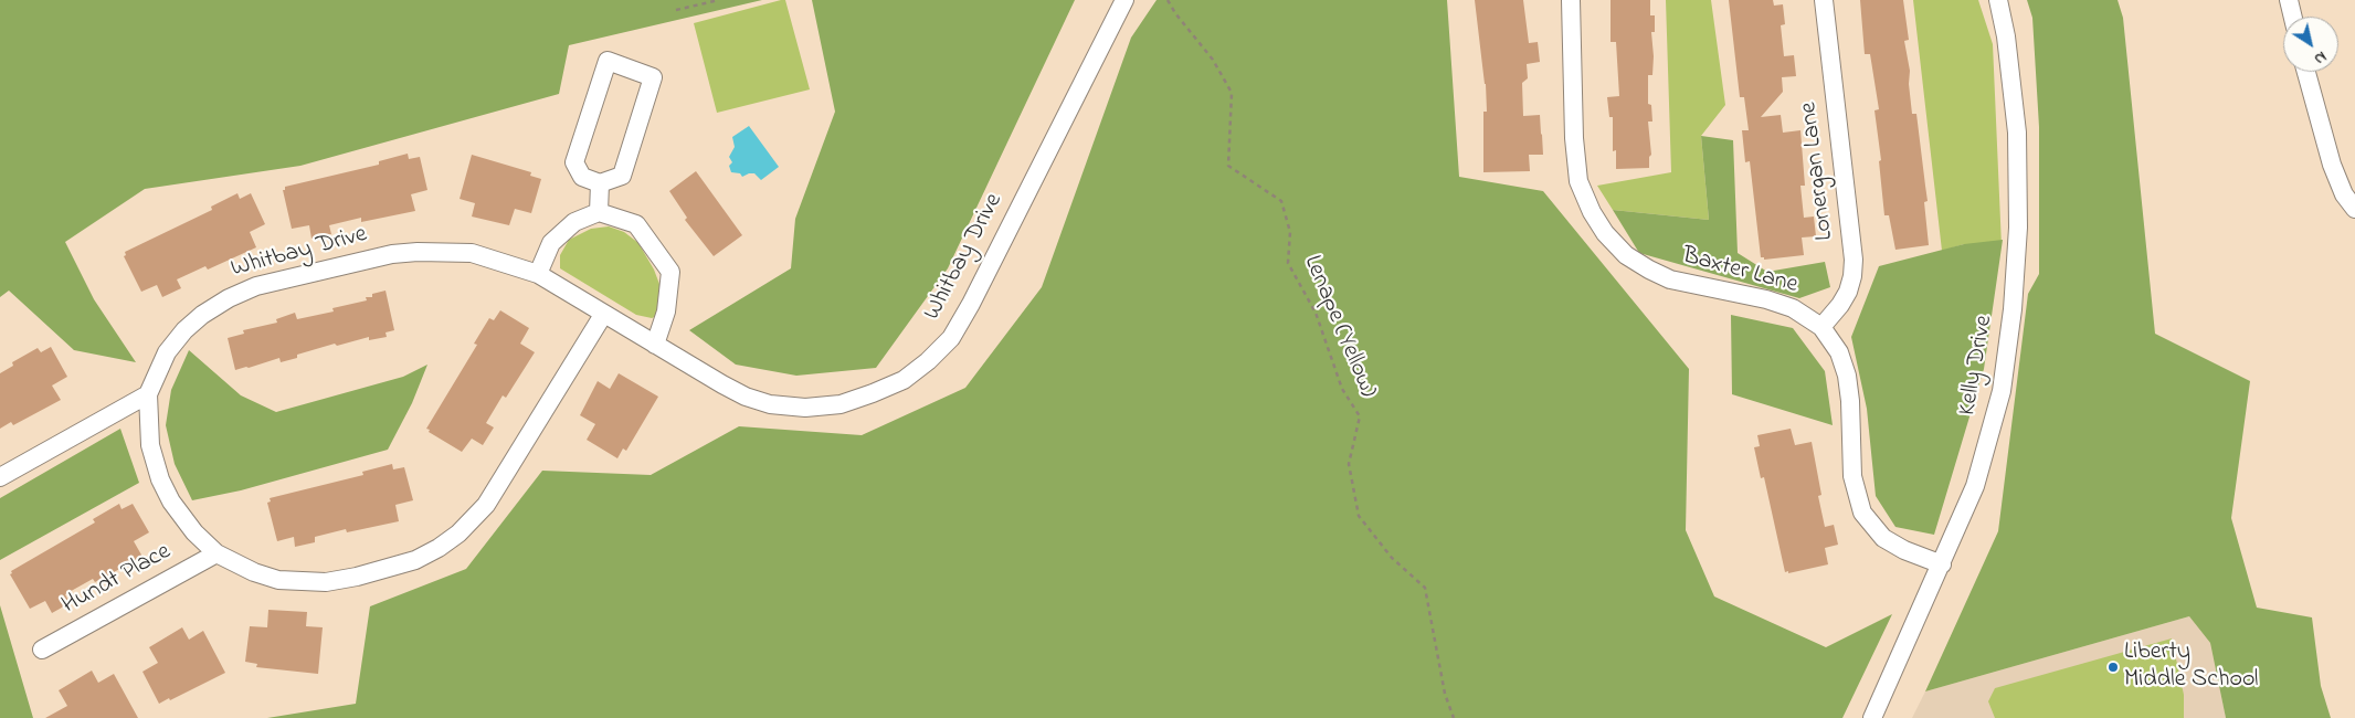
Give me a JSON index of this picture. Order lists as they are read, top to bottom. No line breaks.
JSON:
{"streets":{"street":["Lonergan Lane","Whitbay Drive","Baxter Lane","Kelly Drive","Hundt Place"],"path":["Lenape (Yellow)"]},"crossings":[["Lonergan Lane","Baxter Lane"],["Whitbay Drive","Hundt Place"],["Baxter Lane","Kelly Drive"]],"places":["Liberty Middle School"],"north":"bottom right"}
